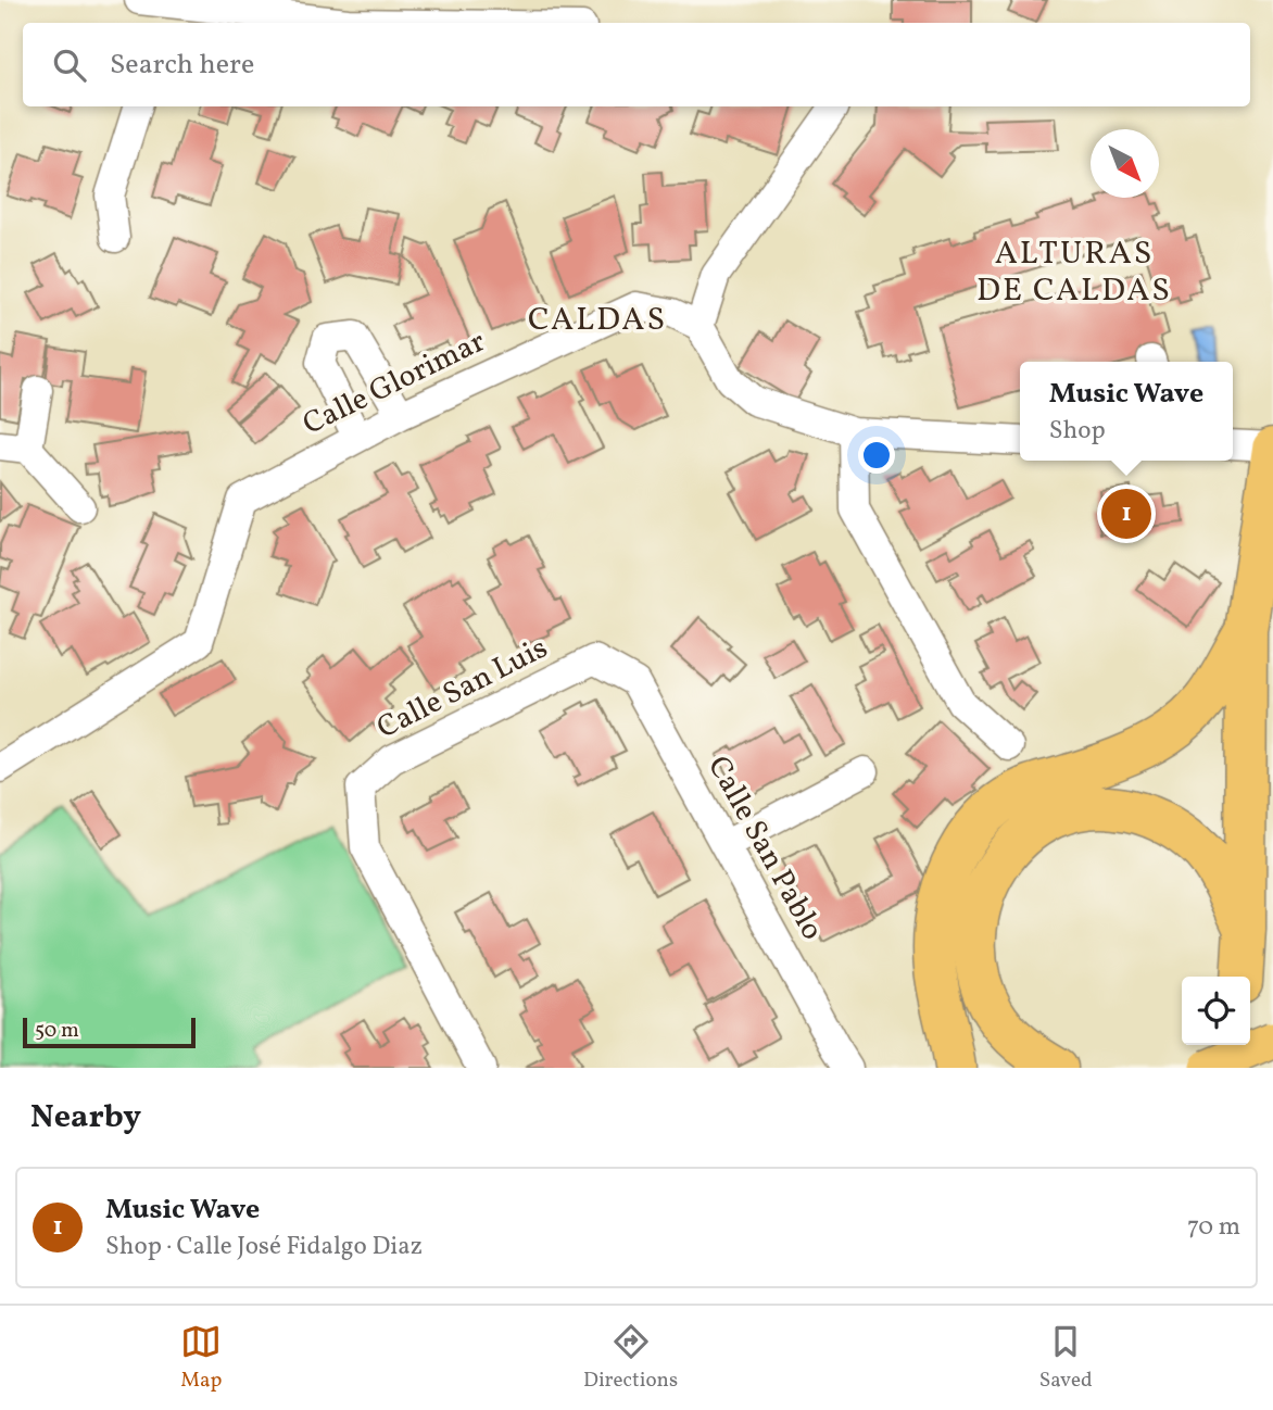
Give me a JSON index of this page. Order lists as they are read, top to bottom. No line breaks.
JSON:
{"streets":{"street":["Calle Glorimar","Calle San Luis","Calle San Pablo"]},"crossings":[["Calle San Luis","Calle San Pablo"]],"districts":["ALTURAS DE CALDAS","CALDAS"],"scale_bar":"50 m","north":"bottom right","page":{"search":"Search here","popup":["Music Wave","Shop"],"pins":"1","scale":"50 m","heading":"Nearby","list":[{"mark":"1","name":"Music Wave","note":"Shop · Calle José Fidalgo Diaz","value":"70 m"}],"nav":["Map","Directions","Saved"]}}
